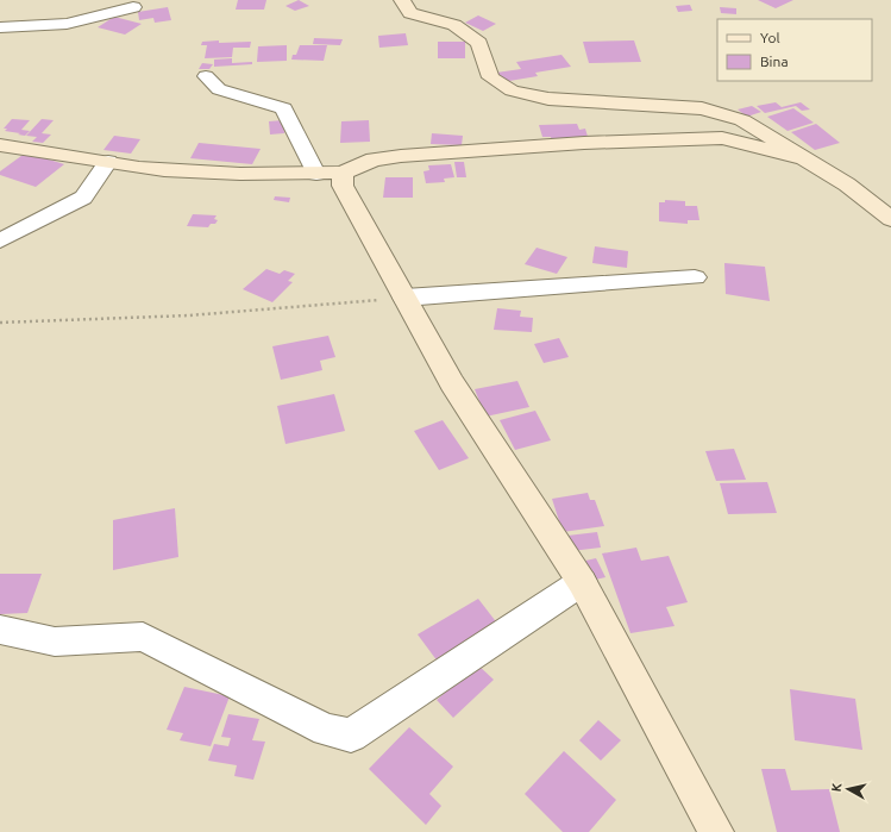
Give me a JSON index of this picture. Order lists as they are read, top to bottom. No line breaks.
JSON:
{"legend":["Yol","Bina"],"north":"left"}
